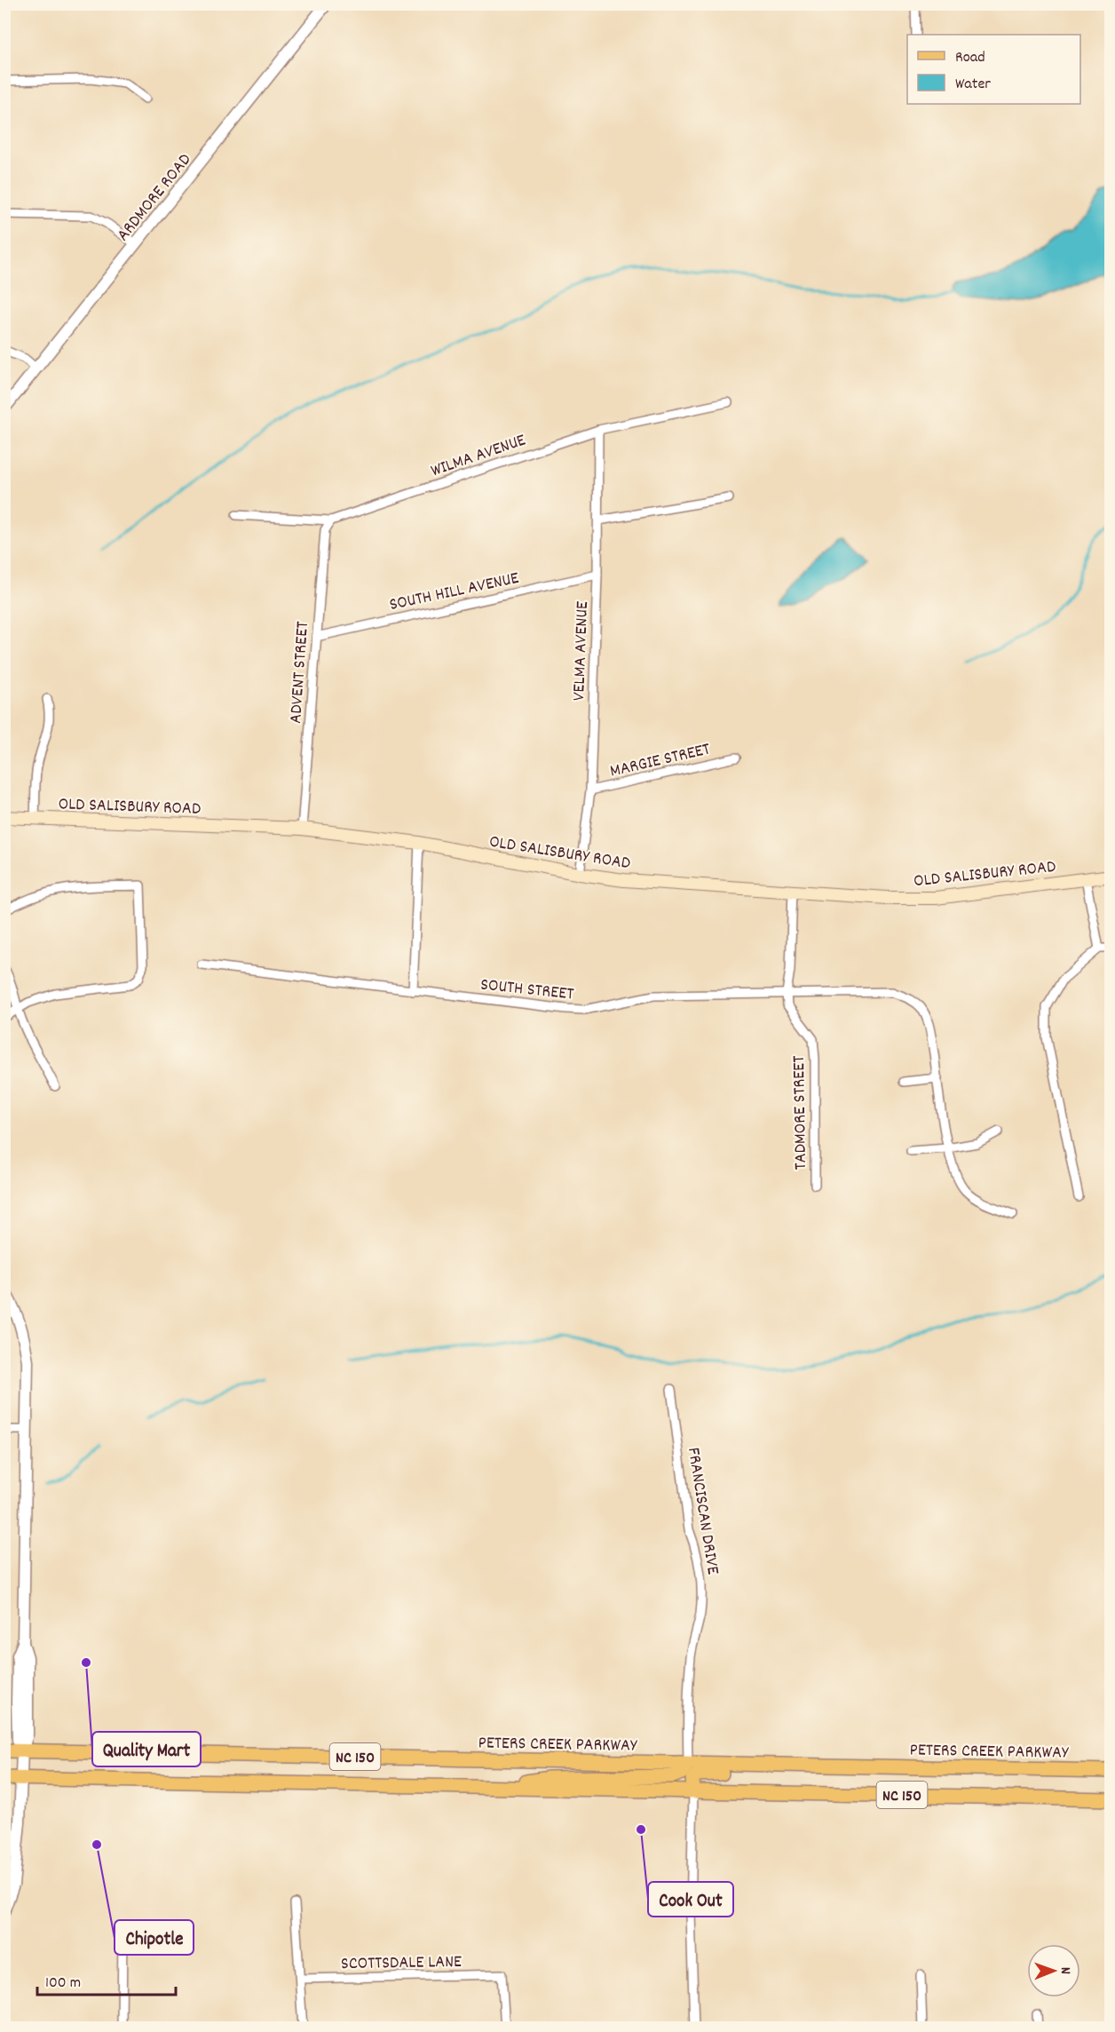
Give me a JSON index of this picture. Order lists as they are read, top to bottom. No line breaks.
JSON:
{"streets":{"main road":["OLD SALISBURY ROAD","PETERS CREEK PARKWAY","NC 150"],"street":["ARDMORE ROAD","WILMA AVENUE","SOUTH HILL AVENUE","VELMA AVENUE","ADVENT STREET","MARGIE STREET","SOUTH STREET","TADMORE STREET","FRANCISCAN DRIVE","SCOTTSDALE LANE"]},"crossings":[["WILMA AVENUE","VELMA AVENUE"],["WILMA AVENUE","ADVENT STREET"],["SOUTH HILL AVENUE","VELMA AVENUE"],["SOUTH HILL AVENUE","ADVENT STREET"],["VELMA AVENUE","MARGIE STREET"],["VELMA AVENUE","OLD SALISBURY ROAD"],["ADVENT STREET","OLD SALISBURY ROAD"],["OLD SALISBURY ROAD","TADMORE STREET"],["SOUTH STREET","TADMORE STREET"],["FRANCISCAN DRIVE","PETERS CREEK PARKWAY"]],"places":["Quality Mart","Cook Out","Chipotle"],"legend":["Road","Water"],"scale_bar":"100 m","north":"right"}
